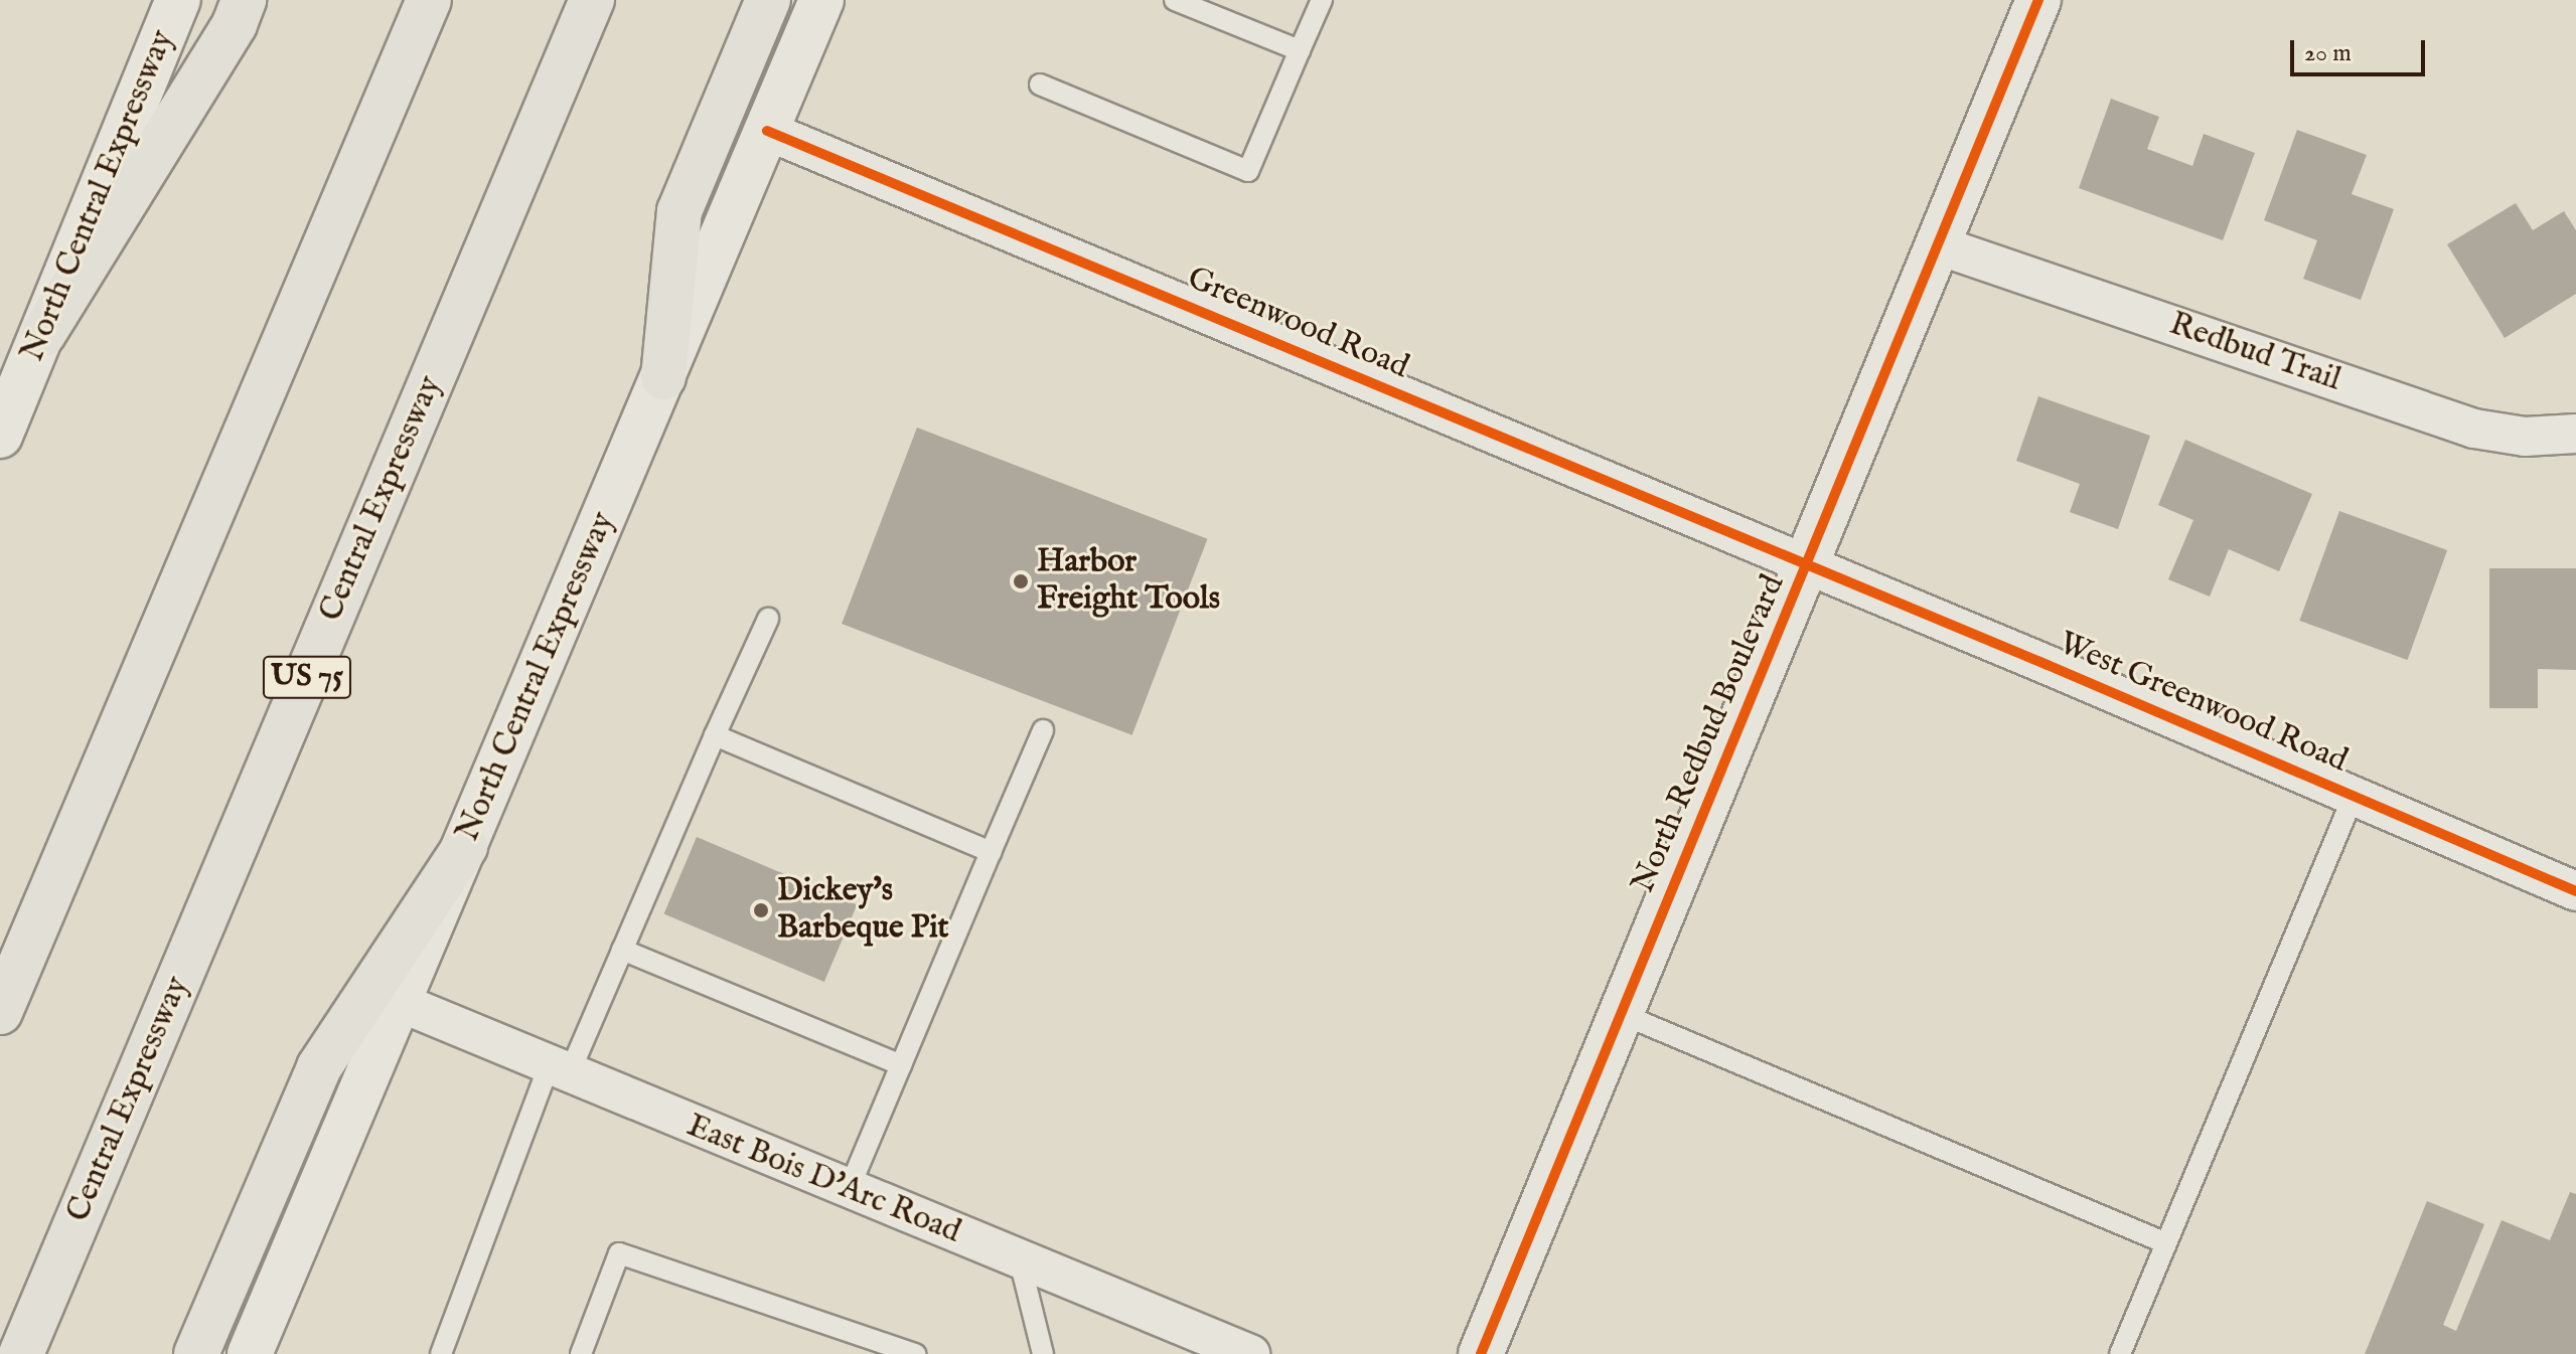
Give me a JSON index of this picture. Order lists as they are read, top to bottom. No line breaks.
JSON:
{"streets":{"highway":["Central Expressway","US 75"],"main road":["North Central Expressway","North Redbud Boulevard"],"street":["Greenwood Road","Redbud Trail","West Greenwood Road","East Bois D'Arc Road"]},"crossings":[["North Central Expressway","Greenwood Road"],["North Central Expressway","East Bois D'Arc Road"],["Greenwood Road","West Greenwood Road"],["Greenwood Road","North Redbud Boulevard"],["Redbud Trail","North Redbud Boulevard"],["West Greenwood Road","North Redbud Boulevard"]],"places":["Harbor Freight Tools","Dickey's Barbeque Pit"],"scale_bar":"20 m"}
